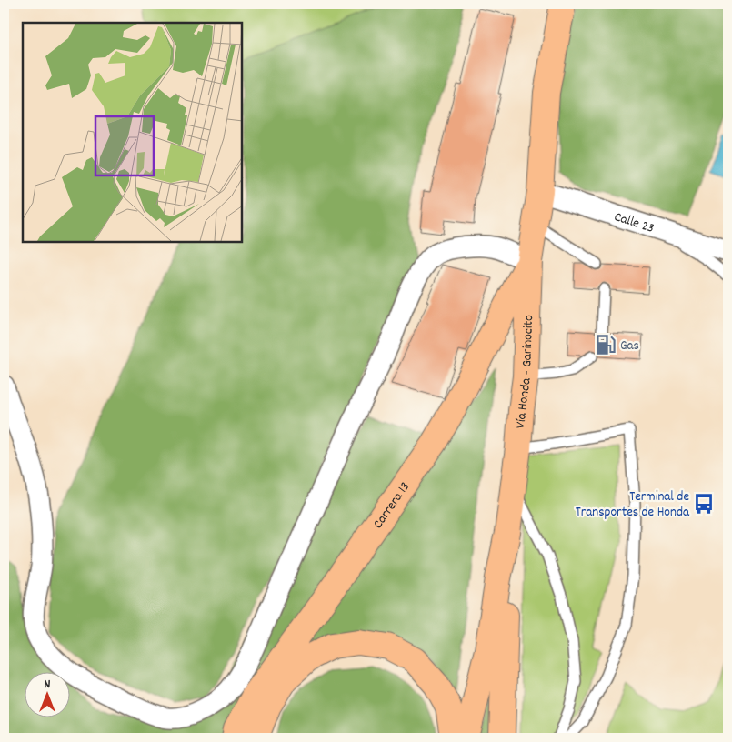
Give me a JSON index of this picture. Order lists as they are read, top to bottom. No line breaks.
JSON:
{"streets":{"highway":["Vía Honda - Garinocito","Carrera 13"],"street":["Calle 23"]},"crossings":[["Calle 23","Vía Honda - Garinocito"],["Vía Honda - Garinocito","Carrera 13"]],"places":{"fuel station":["Gas"],"bus stop":["Terminal de Transportes de Honda"]},"north":"top"}
